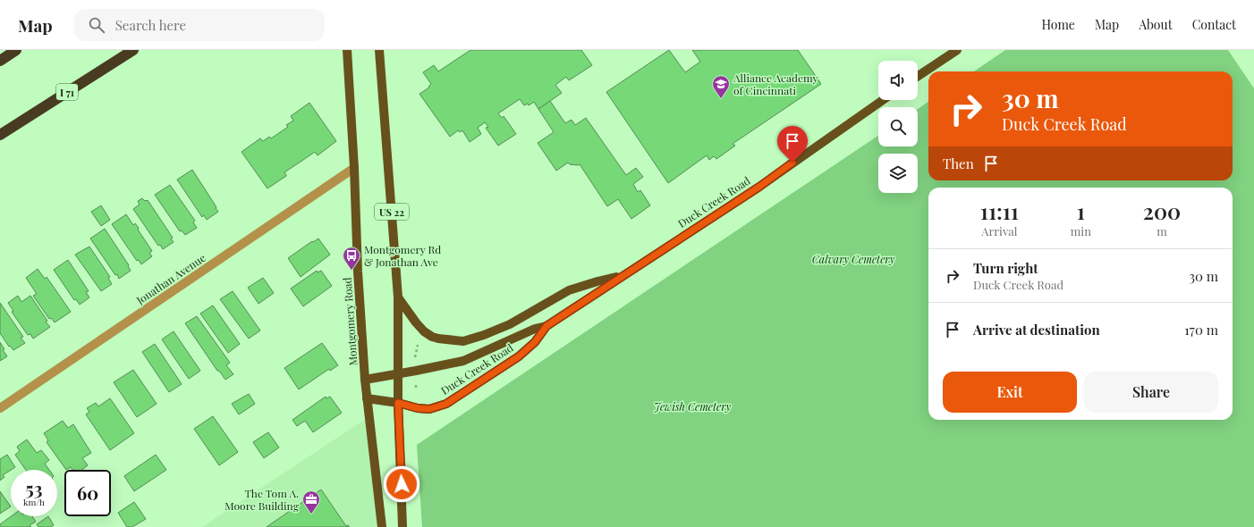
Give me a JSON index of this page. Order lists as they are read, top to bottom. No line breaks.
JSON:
{"streets":{"highway":["I 71"],"main road":["Duck Creek Road","US 22","Montgomery Road"],"street":["Jonathan Avenue"]},"crossings":[["Duck Creek Road","US 22"],["Duck Creek Road","Montgomery Road"],["Jonathan Avenue","Montgomery Road"]],"parks":["Calvary Cemetery","Jewish Cemetery"],"places":{"school or university":["Alliance Academy of Cincinnati"],"bus stop":["Montgomery Rd & Jonathan Ave"],"office":["The Tom A. Moore Building"]},"page":{"header":"Map","search":"Search here","nav":["Home","Map","About","Contact"],"turn":["30 m","Duck Creek Road"],"then":"Then","eta":["11:11","Arrival","1","min","200","m"],"list":[{"name":"Turn right","note":"Duck Creek Road","value":"30 m"},{"name":"Arrive at destination","value":"170 m"}],"buttons":["Exit","Share"],"speed":"53 km/h","limit":"60"}}
